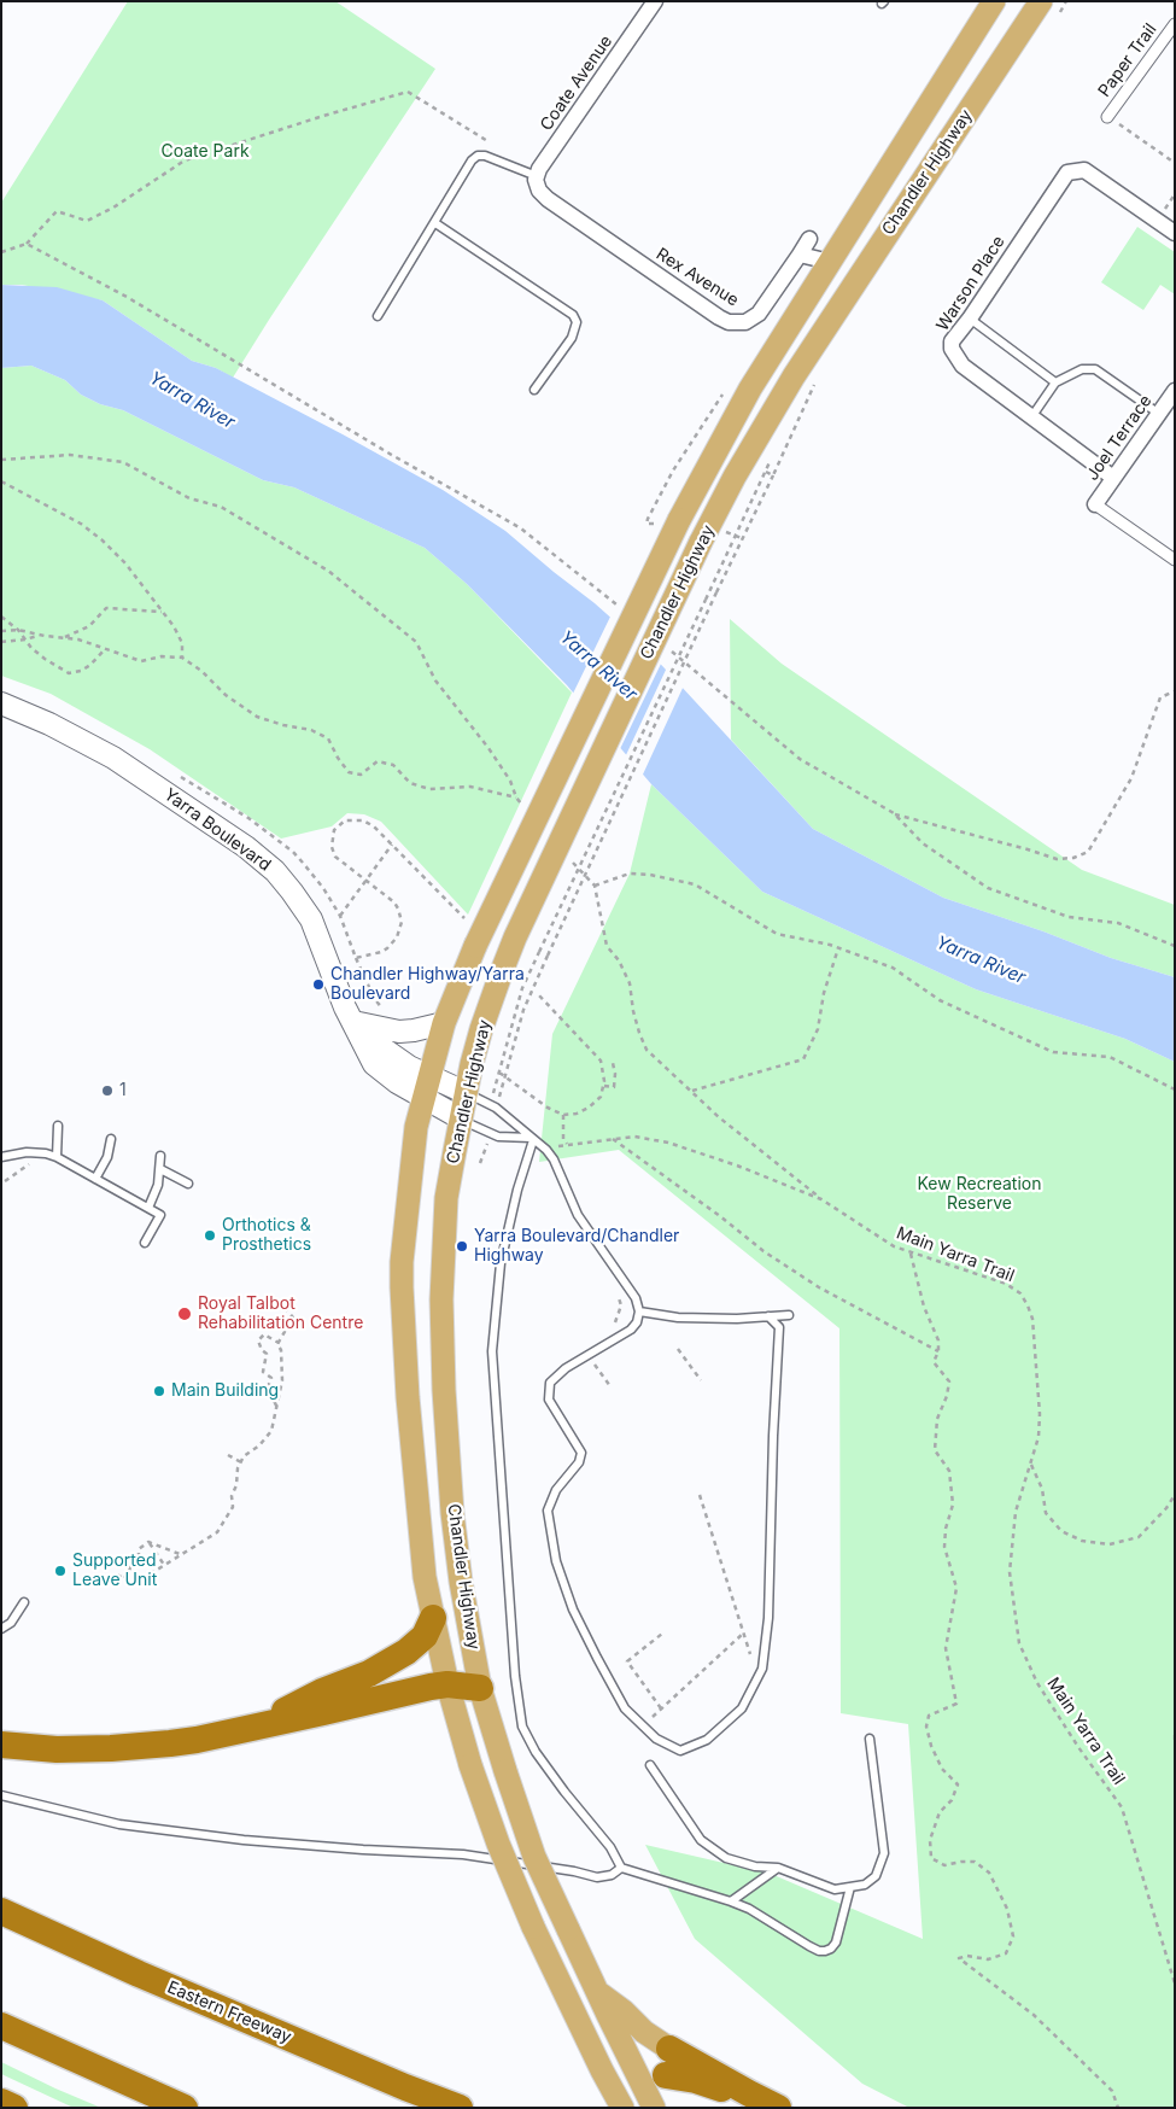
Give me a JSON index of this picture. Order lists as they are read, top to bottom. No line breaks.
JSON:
{"streets":{"highway":["Eastern Freeway"],"main road":["Chandler Highway","Yarra Boulevard"],"street":["Paper Trail","Coate Avenue","Rex Avenue","Warson Place","Joel Terrace"],"path":["Main Yarra Trail"]},"crossings":[["Coate Avenue","Rex Avenue"],["Chandler Highway","Yarra Boulevard"],["Warson Place","Joel Terrace"]],"water":["Yarra River"],"parks":["Coate Park","Kew Recreation Reserve"],"places":["Chandler Highway/Yarra Boulevard","1","Orthotics & Prosthetics","Yarra Boulevard/Chandler Highway","Royal Talbot Rehabilitation Centre","Main Building","Supported Leave Unit"]}
